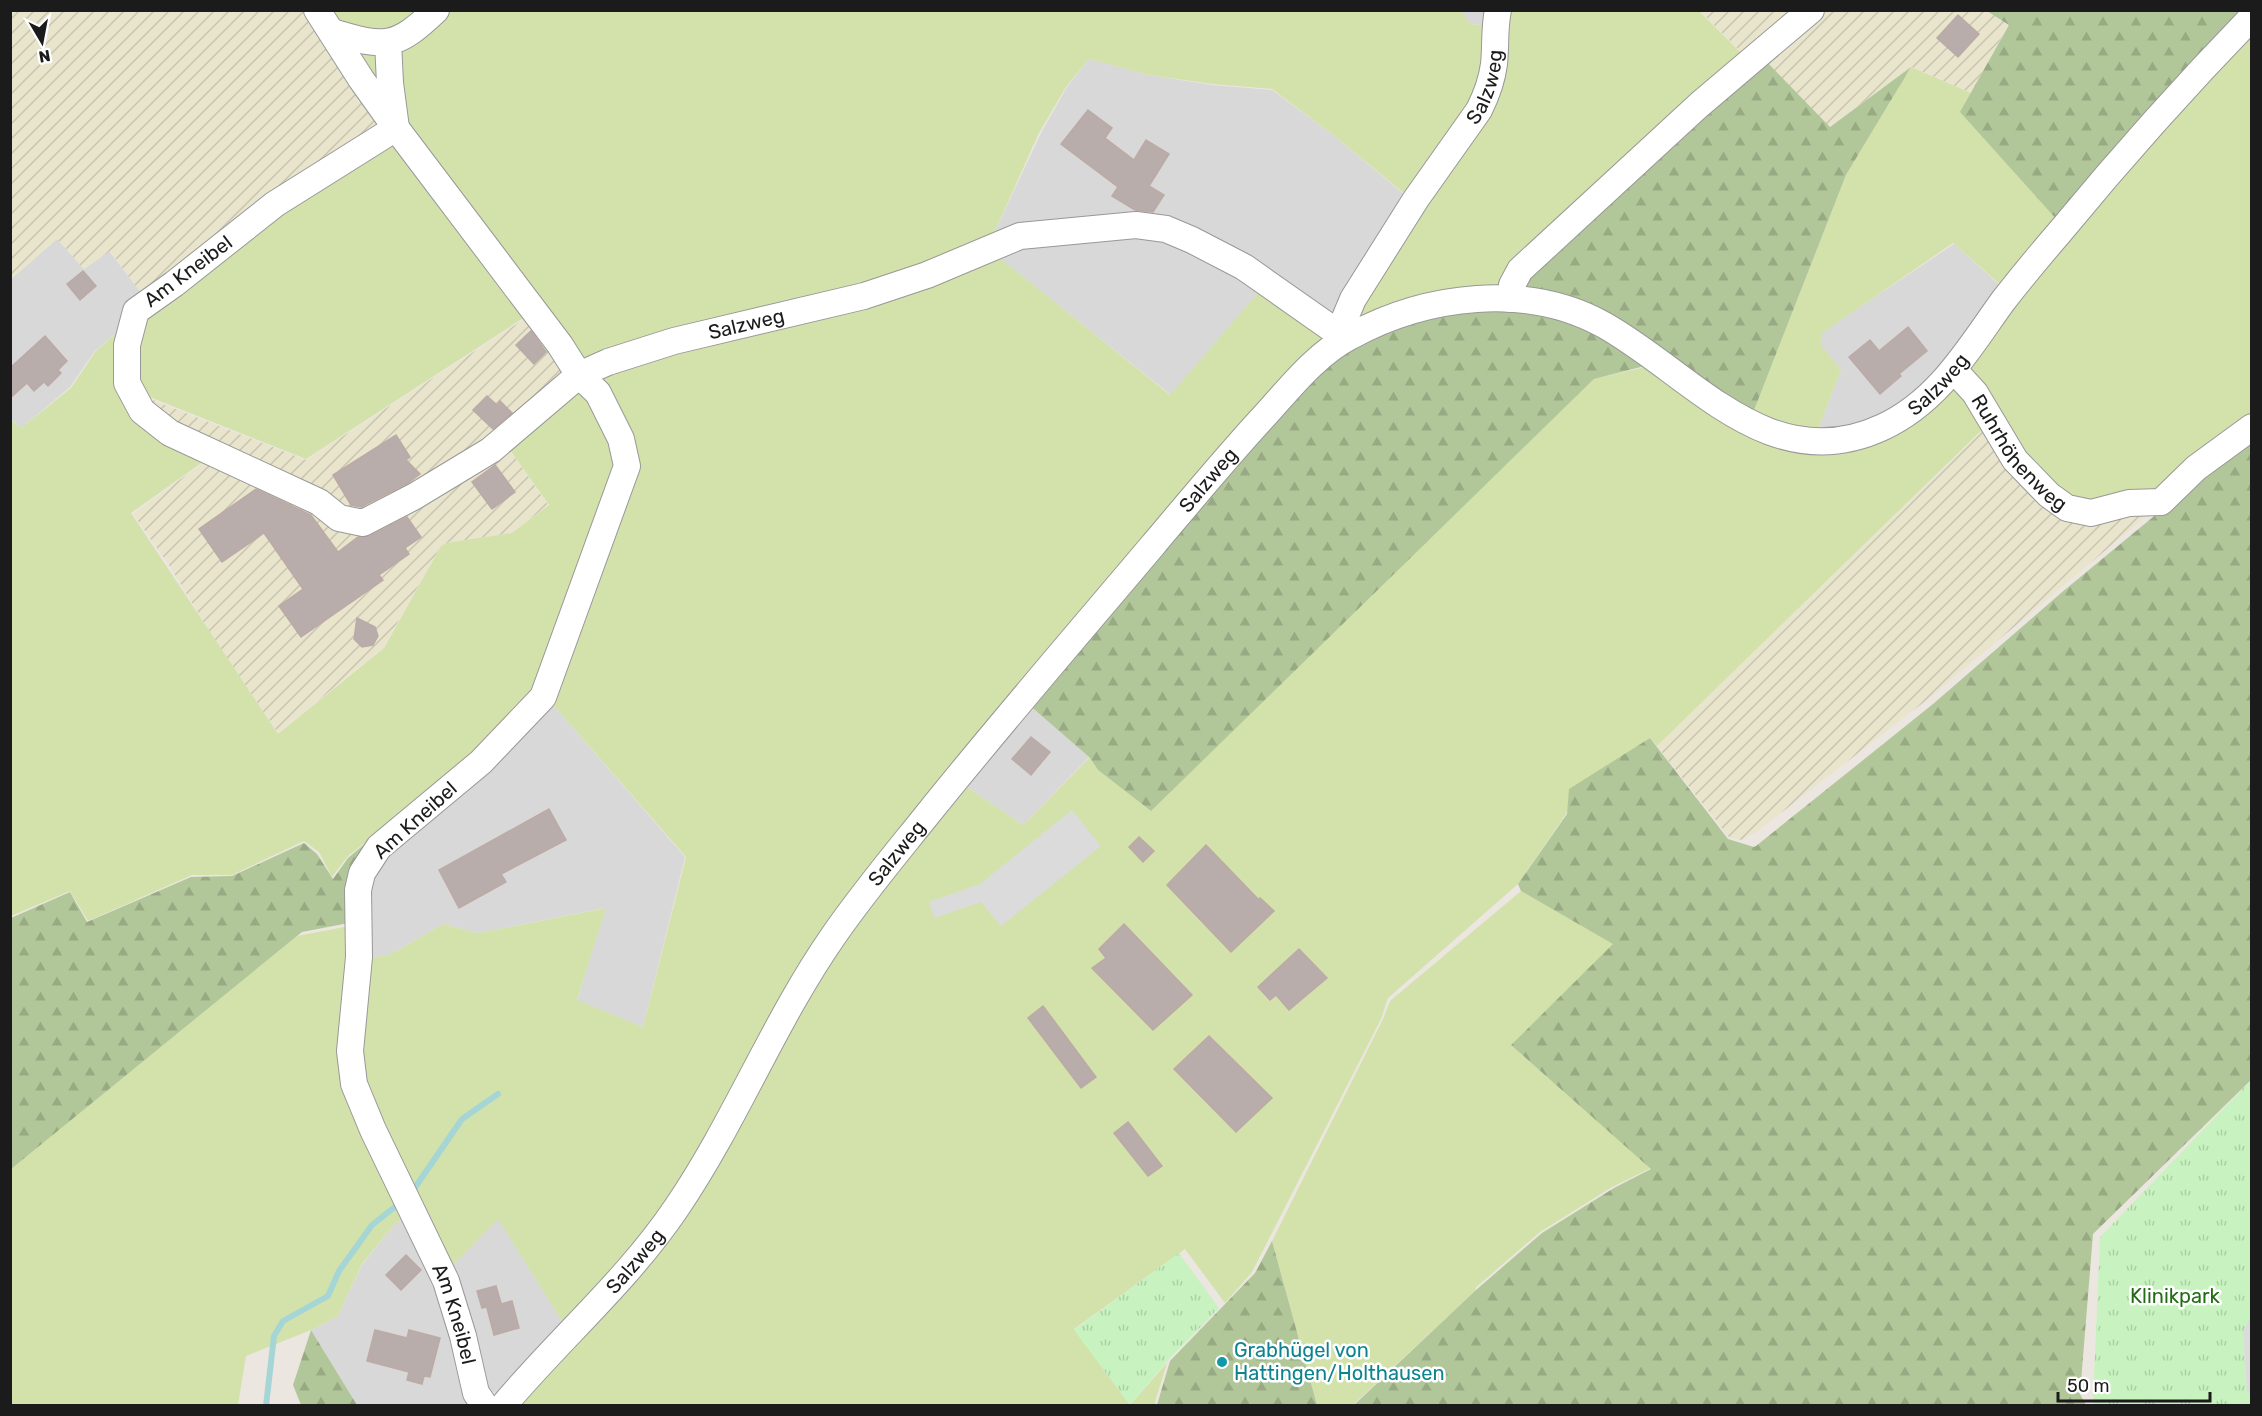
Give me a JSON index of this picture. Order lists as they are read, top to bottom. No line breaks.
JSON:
{"streets":{"street":["Salzweg","Am Kneibel","Ruhrhöhenweg"]},"crossings":[["Salzweg","Am Kneibel"],["Salzweg","Ruhrhöhenweg"]],"parks":["Klinikpark"],"places":["Grabhügel von Hattingen/Holthausen"],"scale_bar":"50 m","north":"bottom"}
